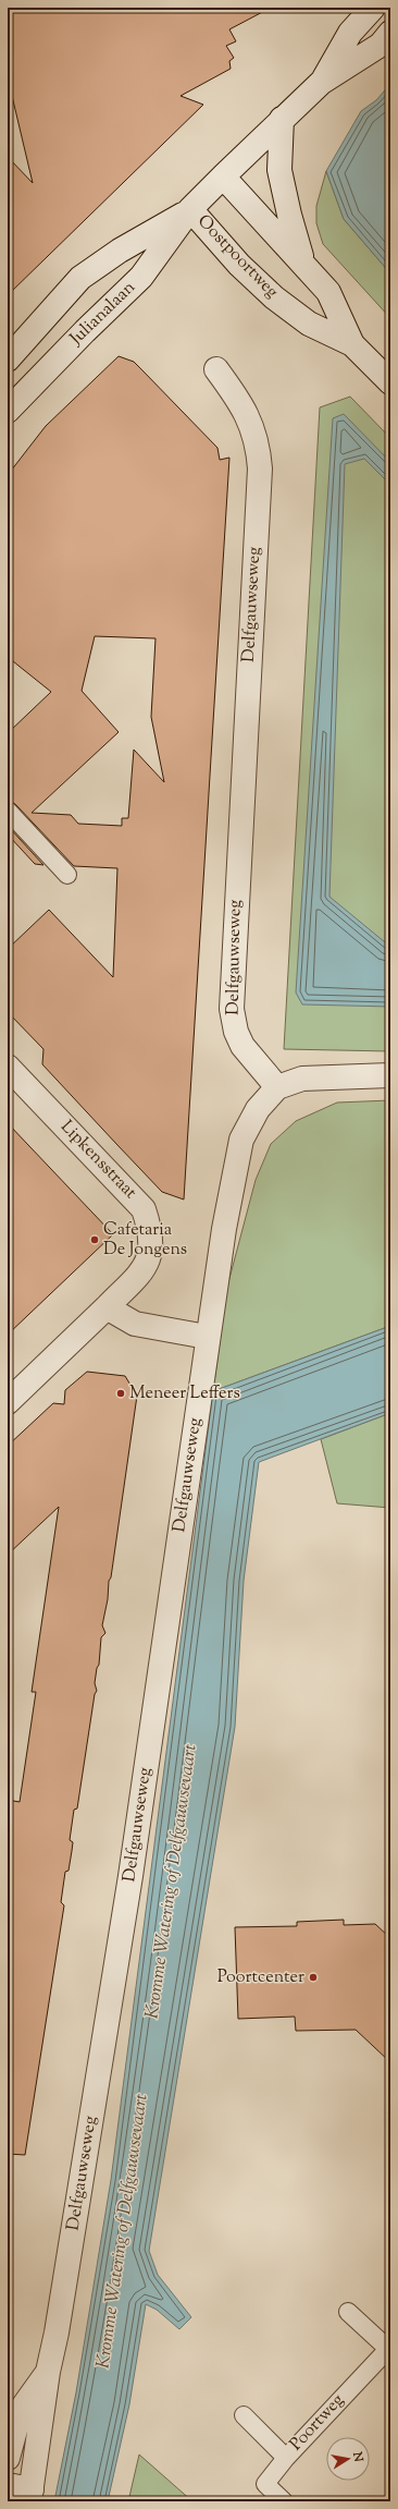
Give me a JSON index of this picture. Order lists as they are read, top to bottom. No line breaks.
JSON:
{"streets":{"street":["Oostpoortweg","Julianalaan","Delfgauwseweg","Lipkensstraat"],"lane":["Poortweg"]},"crossings":[["Oostpoortweg","Julianalaan"]],"water":["Kromme Watering of Delfgauwsevaart"],"places":["Cafetaria De Jongens","Meneer Leffers","Poortcenter"],"north":"right"}
